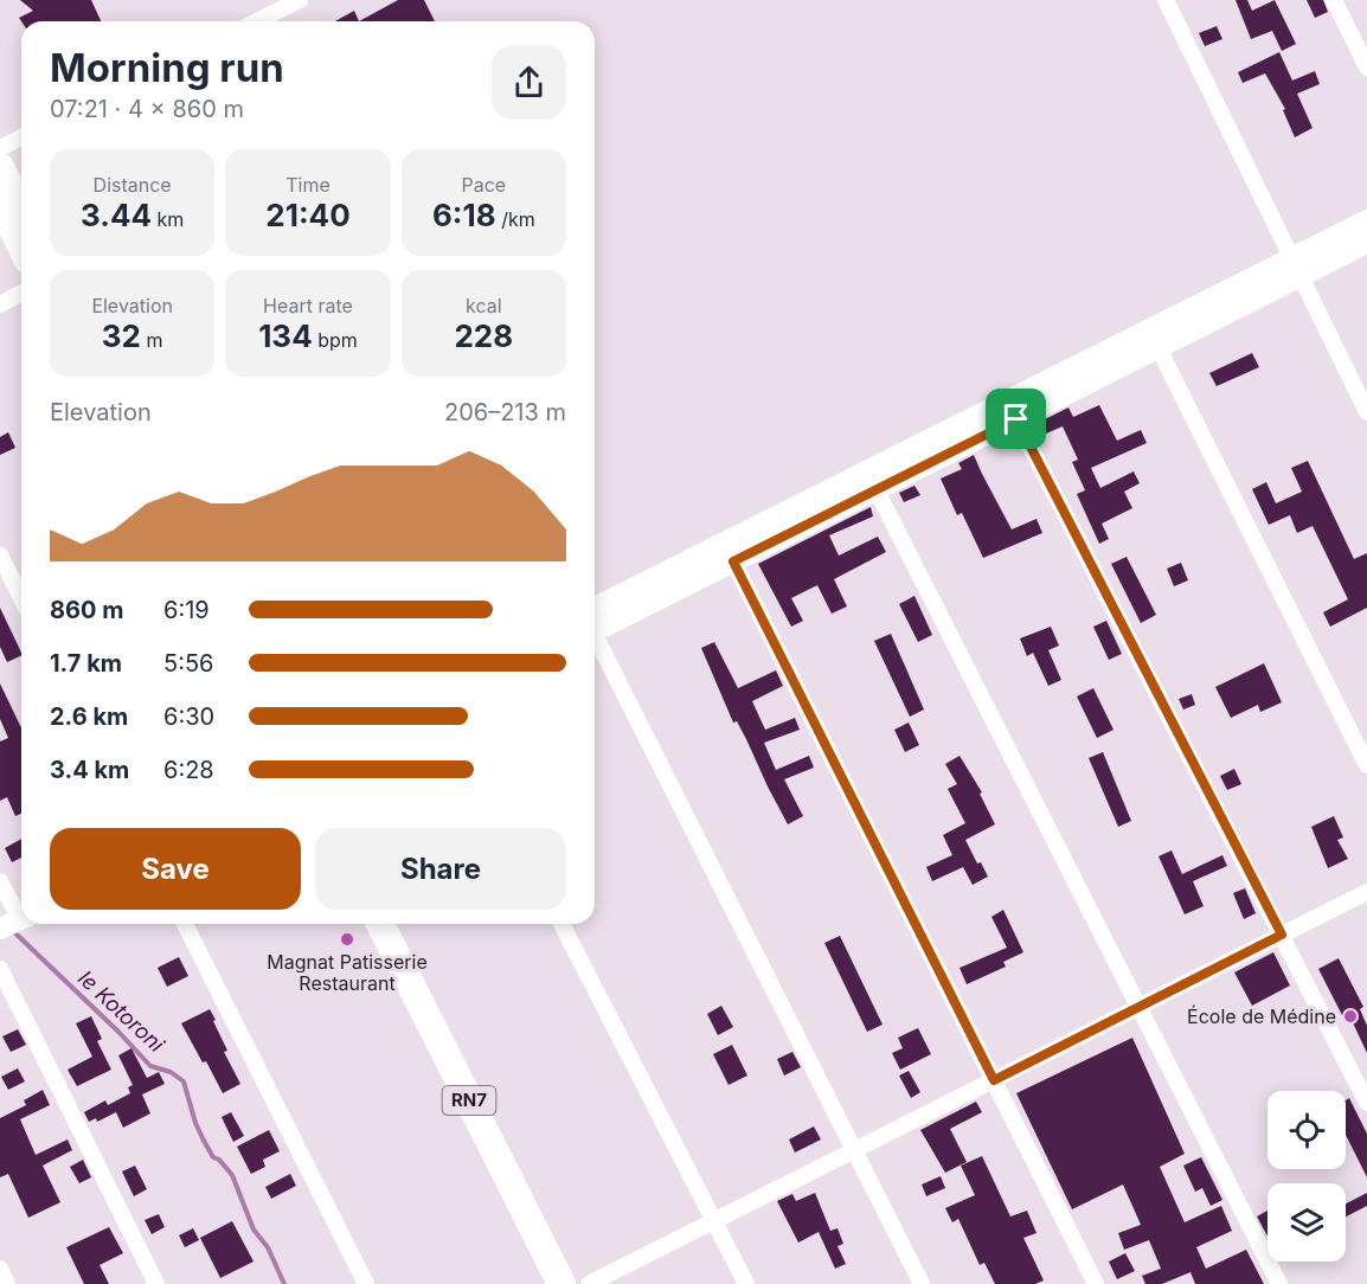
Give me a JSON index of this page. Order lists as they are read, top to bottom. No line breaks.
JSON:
{"streets":{"highway":["RN7"]},"water":["le Kotoroni"],"places":["Magnat Patisserie Restaurant","École de Médine"],"page":{"heading":["Morning run","07:21 · 4 × 860 m"],"stats":[["Distance","3.44 km"],["Time","21:40"],["Pace","6:18 /km"],["Elevation","32 m"],["Heart rate","134 bpm"],["kcal","228"]],"chart":["Elevation","206–213 m"],"list":[{"name":"860 m","note":"6:19"},{"name":"1.7 km","note":"5:56"},{"name":"2.6 km","note":"6:30"},{"name":"3.4 km","note":"6:28"}],"buttons":["Save","Share"]}}
